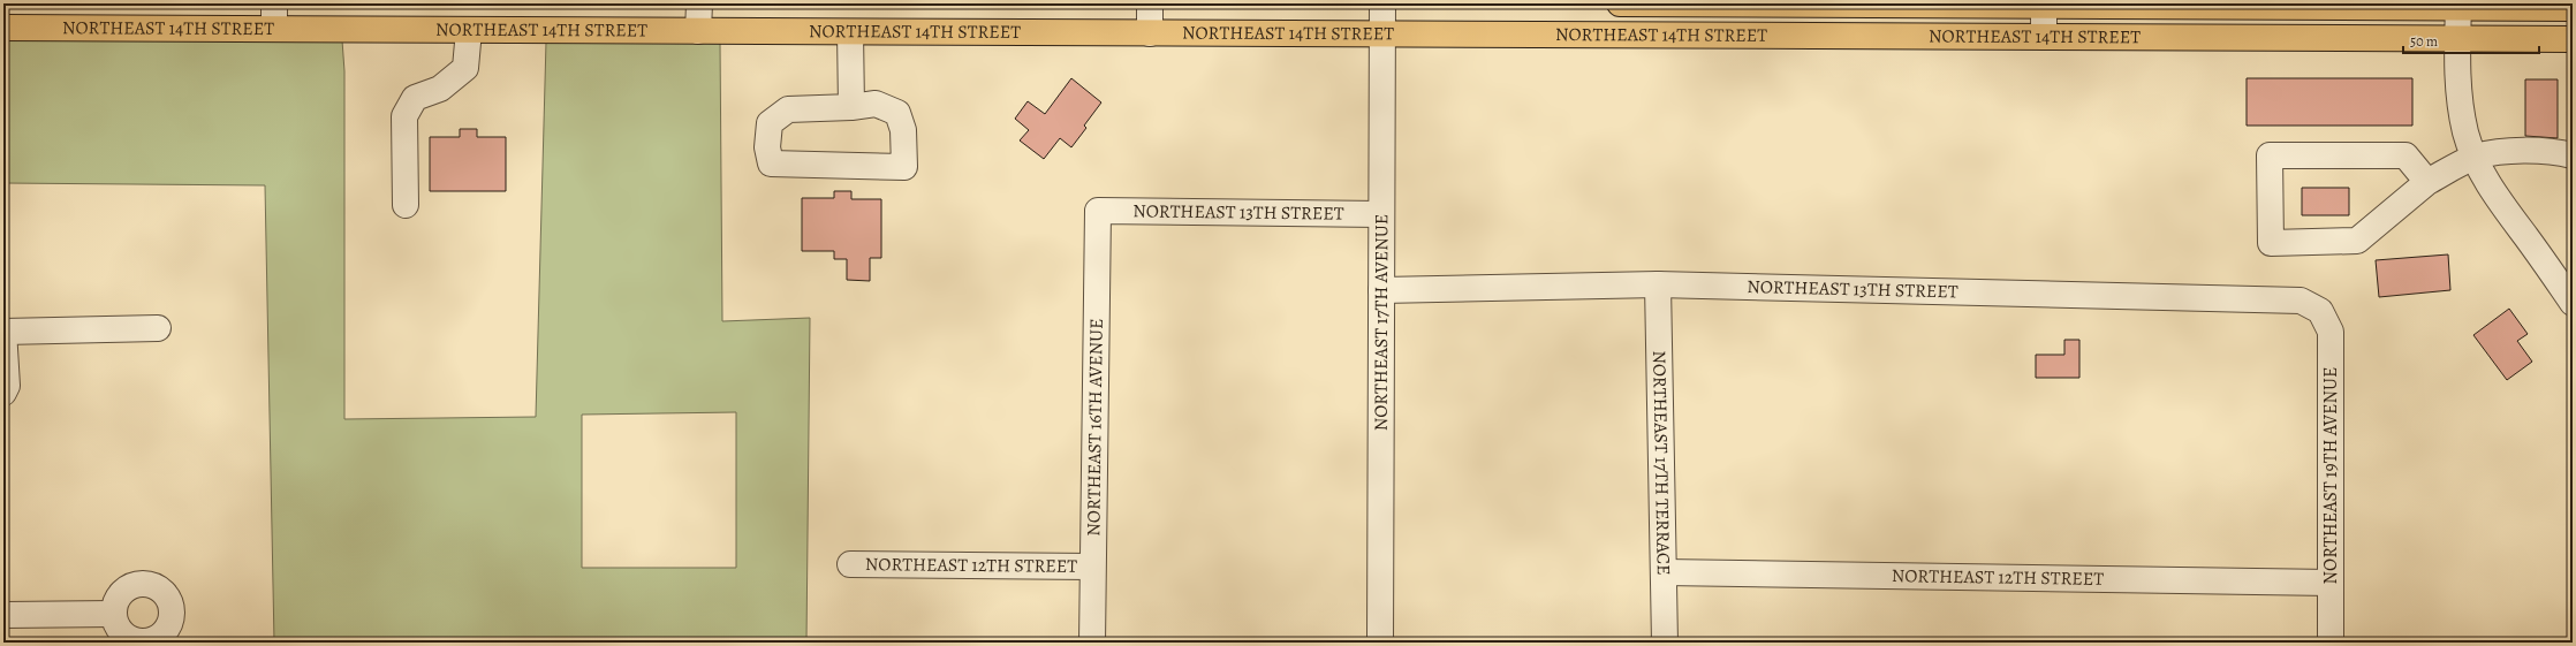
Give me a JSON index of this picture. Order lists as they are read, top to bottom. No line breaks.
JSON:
{"streets":{"main road":["NORTHEAST 14TH STREET"],"street":["NORTHEAST 13TH STREET","NORTHEAST 17TH AVENUE","NORTHEAST 16TH AVENUE","NORTHEAST 17TH TERRACE","NORTHEAST 19TH AVENUE","NORTHEAST 12TH STREET"]},"crossings":[["NORTHEAST 14TH STREET","NORTHEAST 17TH AVENUE"],["NORTHEAST 13TH STREET","NORTHEAST 17TH AVENUE"],["NORTHEAST 13TH STREET","NORTHEAST 16TH AVENUE"],["NORTHEAST 13TH STREET","NORTHEAST 17TH TERRACE"],["NORTHEAST 13TH STREET","NORTHEAST 19TH AVENUE"],["NORTHEAST 16TH AVENUE","NORTHEAST 12TH STREET"],["NORTHEAST 17TH TERRACE","NORTHEAST 12TH STREET"],["NORTHEAST 19TH AVENUE","NORTHEAST 12TH STREET"]],"scale_bar":"50 m"}
